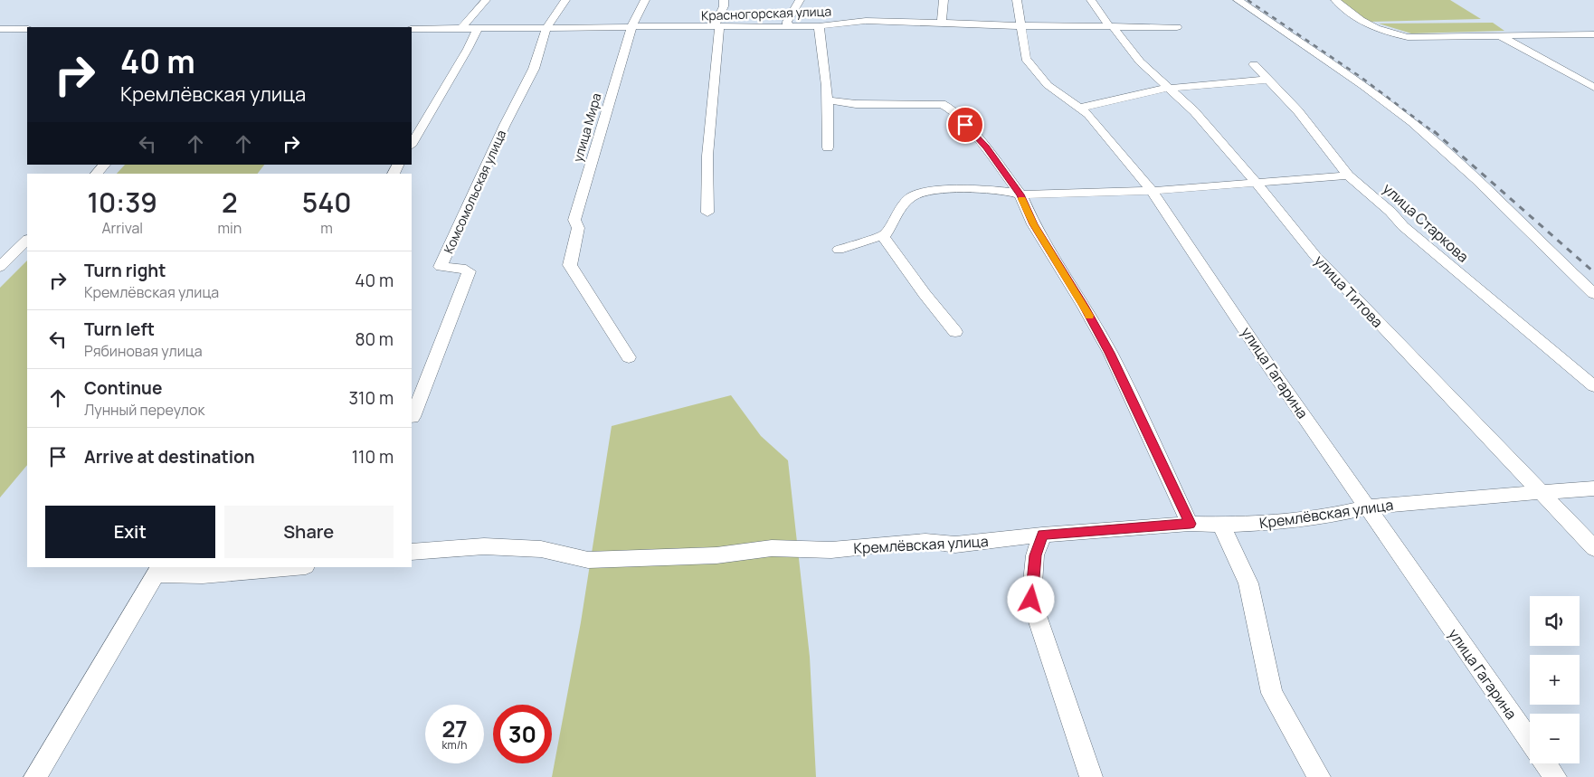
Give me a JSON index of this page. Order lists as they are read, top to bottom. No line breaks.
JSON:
{"streets":{"street":["Красногорская улица","улица Мира","Комсомольская улица","улица Старкова","улица Титова","улица Гагарина","Кремлёвская улица"]},"crossings":[["Красногорская улица","улица Мира"],["Красногорская улица","Комсомольская улица"],["Красногорская улица","улица Титова"],["Красногорская улица","улица Гагарина"],["улица Титова","Кремлёвская улица"],["улица Гагарина","Кремлёвская улица"]],"page":{"turn":["40 m","Кремлёвская улица"],"eta":["10:39","Arrival","2","min","540","m"],"list":[{"name":"Turn right","note":"Кремлёвская улица","value":"40 m"},{"name":"Turn left","note":"Рябиновая улица","value":"80 m"},{"name":"Continue","note":"Лунный переулок","value":"310 m"},{"name":"Arrive at destination","value":"110 m"}],"buttons":["Exit","Share"],"map_buttons":["+","−"],"speed":"27 km/h","limit":"30"}}
